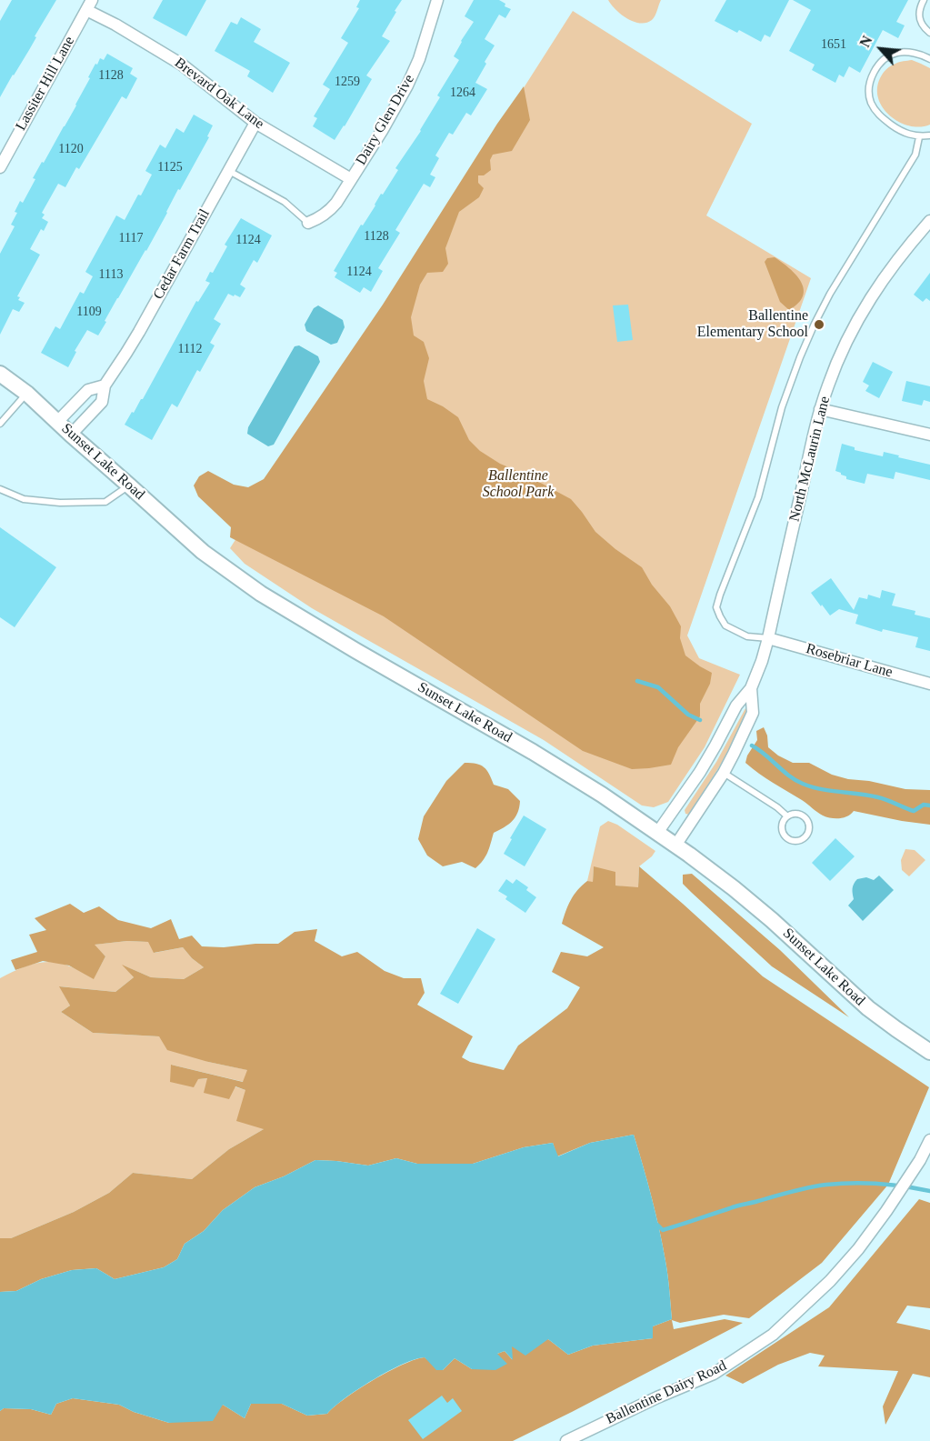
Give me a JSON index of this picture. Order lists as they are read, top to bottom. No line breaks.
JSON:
{"streets":{"main road":["Sunset Lake Road"],"street":["Lassiter Hill Lane","Brevard Oak Lane","Dairy Glen Drive","Cedar Farm Trail","North McLaurin Lane","Rosebriar Lane","Ballentine Dairy Road"]},"crossings":[["Lassiter Hill Lane","Brevard Oak Lane"],["Brevard Oak Lane","Dairy Glen Drive"],["Brevard Oak Lane","Cedar Farm Trail"],["Cedar Farm Trail","Sunset Lake Road"],["North McLaurin Lane","Sunset Lake Road"],["North McLaurin Lane","Rosebriar Lane"]],"parks":["Ballentine School Park"],"places":["Ballentine Elementary School"],"house_numbers":["1651","1128","1259","1264","1120","1125","1128","1117","1124","1124","1113","1109","1112"],"north":"top left"}
